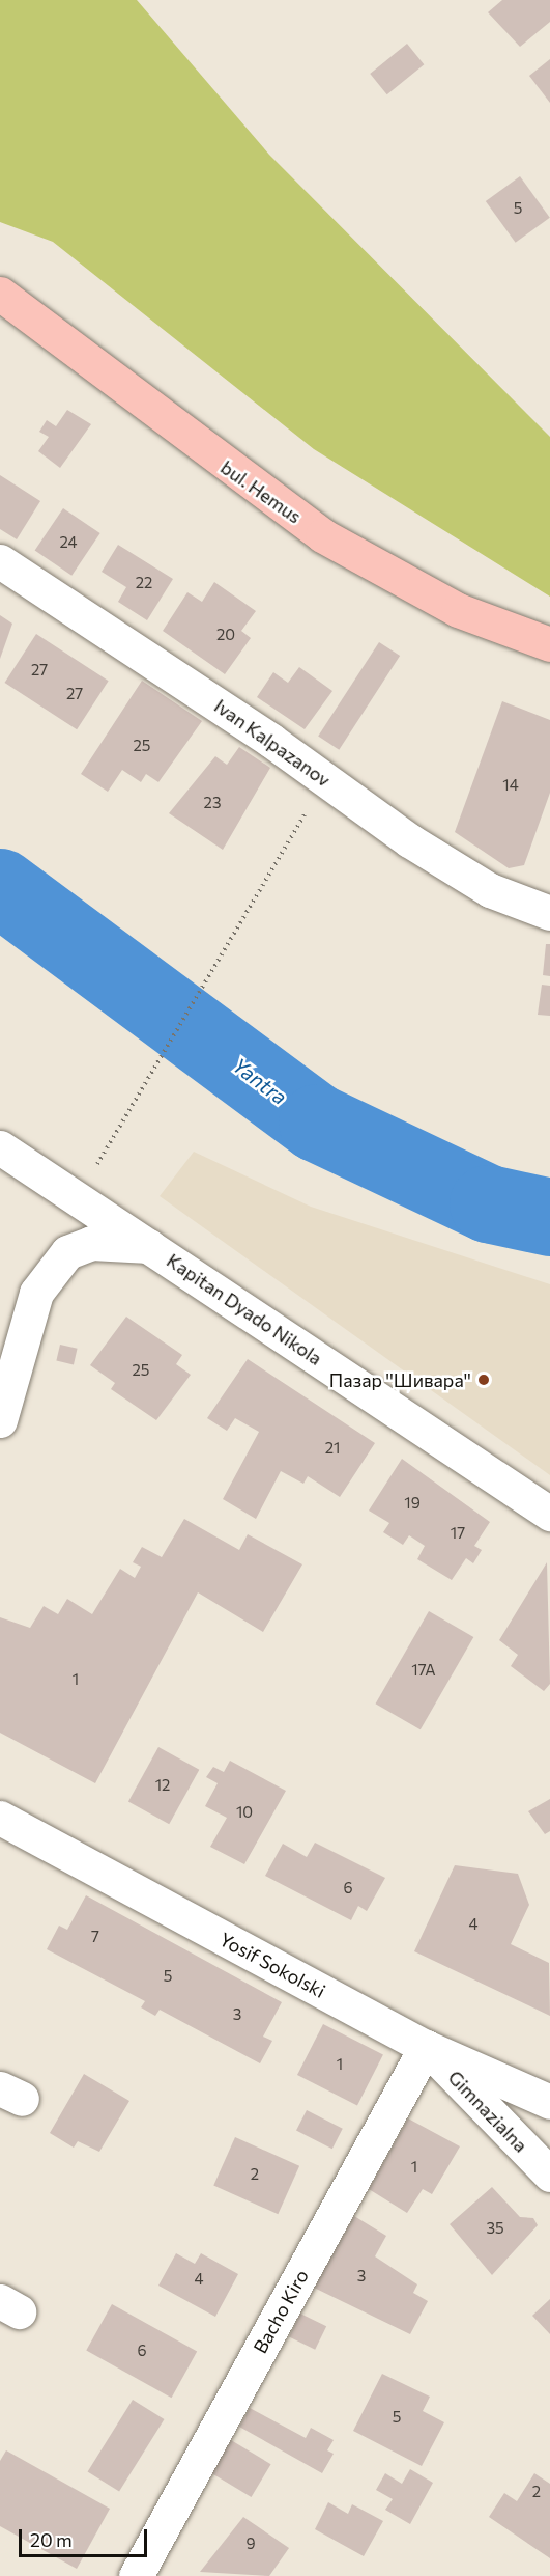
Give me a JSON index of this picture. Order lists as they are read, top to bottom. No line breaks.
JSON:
{"streets":{"main road":["bul. Hemus"],"street":["Ivan Kalpazanov","Kapitan Dyado Nikola","Yosif Sokolski","Gimnazialna","Bacho Kiro"]},"crossings":[["Yosif Sokolski","Gimnazialna"],["Yosif Sokolski","Bacho Kiro"],["Gimnazialna","Bacho Kiro"]],"water":["Yantra"],"places":["Пазар ''Шивара''"],"house_numbers":["5","24","22","20","27","27","25","14","23","25","21","19","17","17А","1","12","10","6","4","7","5","3","1","1","2","35","3","4","6","5","2","9"],"scale_bar":"20 m"}
